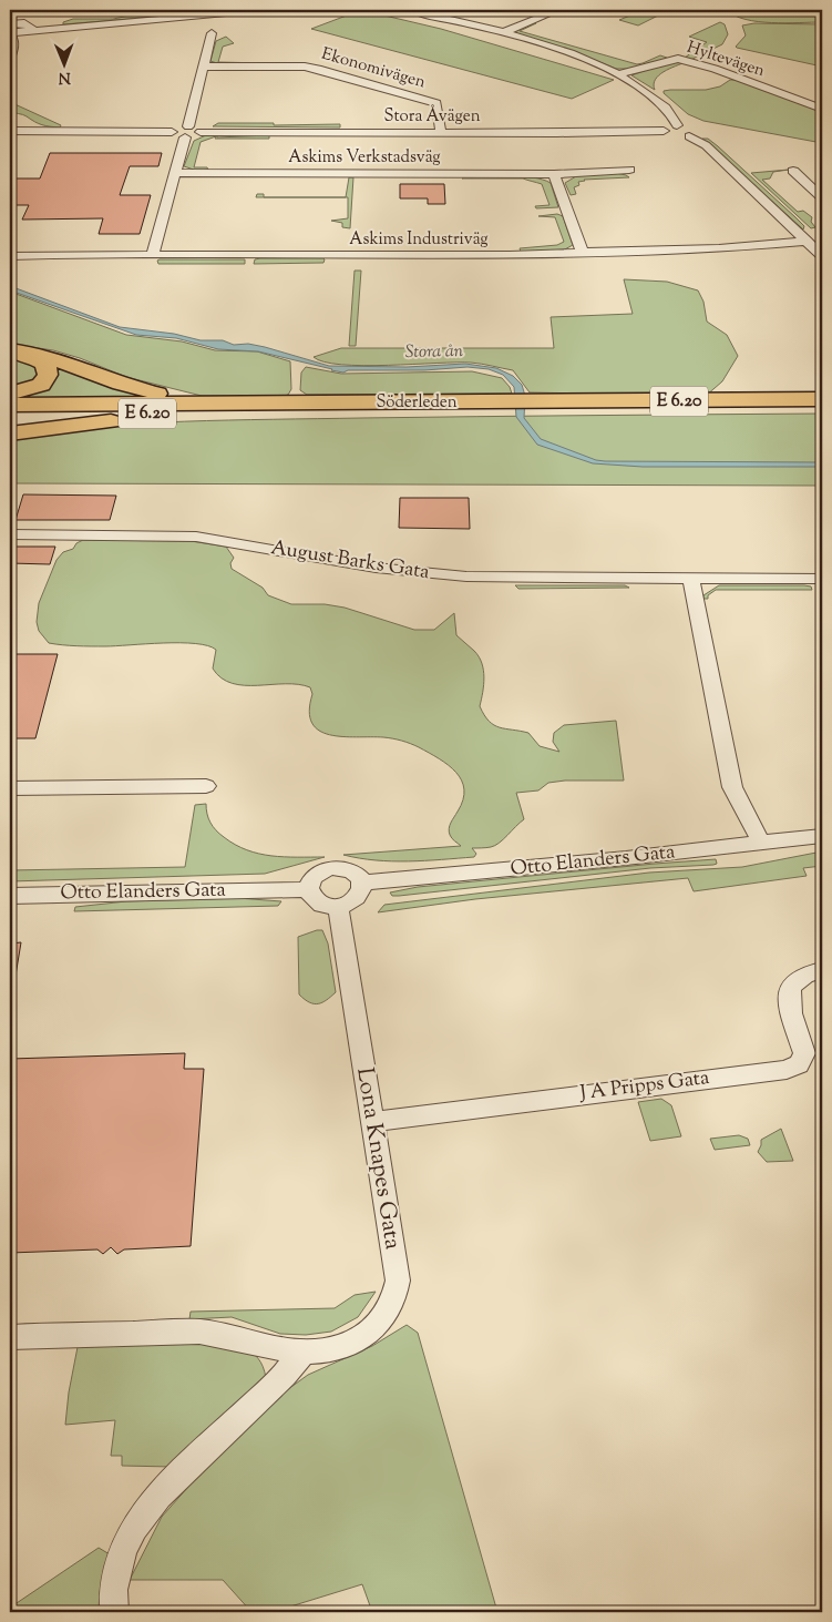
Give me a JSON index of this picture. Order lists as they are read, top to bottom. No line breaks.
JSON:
{"streets":{"highway":["E 6.20","Söderleden"],"street":["Hyltevägen","Ekonomivägen","Stora Åvägen","Askims Verkstadsväg","Askims Industriväg","August Barks Gata","Otto Elanders Gata","J A Pripps Gata","Lona Knapes Gata"]},"crossings":[["Ekonomivägen","Stora Åvägen"],["Otto Elanders Gata","Lona Knapes Gata"],["J A Pripps Gata","Lona Knapes Gata"]],"water":["Stora ån"],"north":"bottom"}
